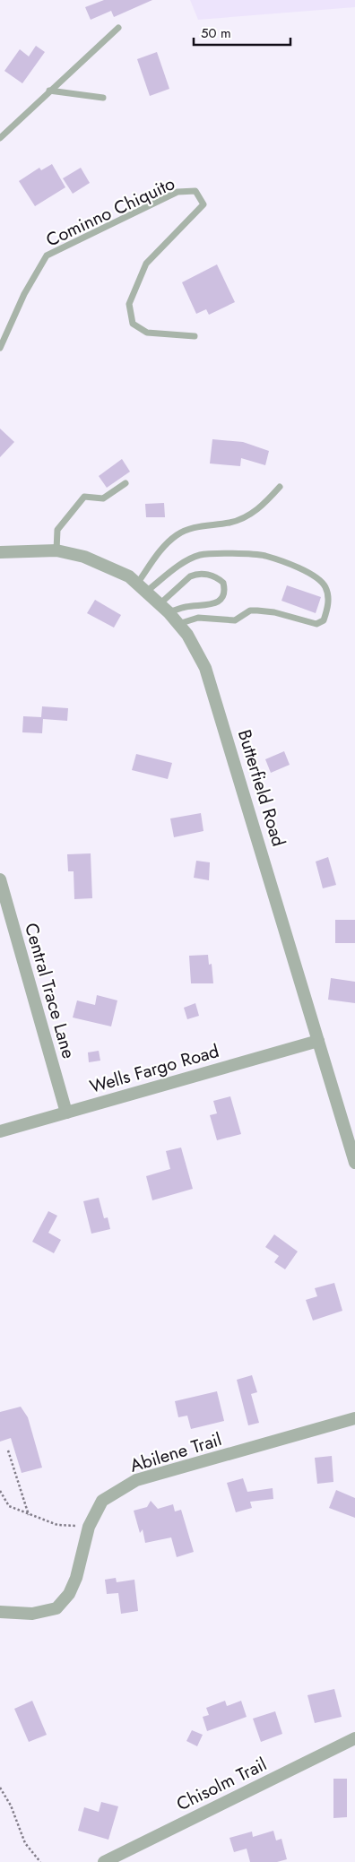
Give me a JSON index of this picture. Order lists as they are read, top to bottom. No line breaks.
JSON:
{"streets":{"street":["Butterfield Road","Central Trace Lane","Wells Fargo Road","Abilene Trail","Chisolm Trail"],"lane":["Cominno Chiquito"]},"crossings":[["Butterfield Road","Wells Fargo Road"],["Central Trace Lane","Wells Fargo Road"]],"scale_bar":"50 m"}
